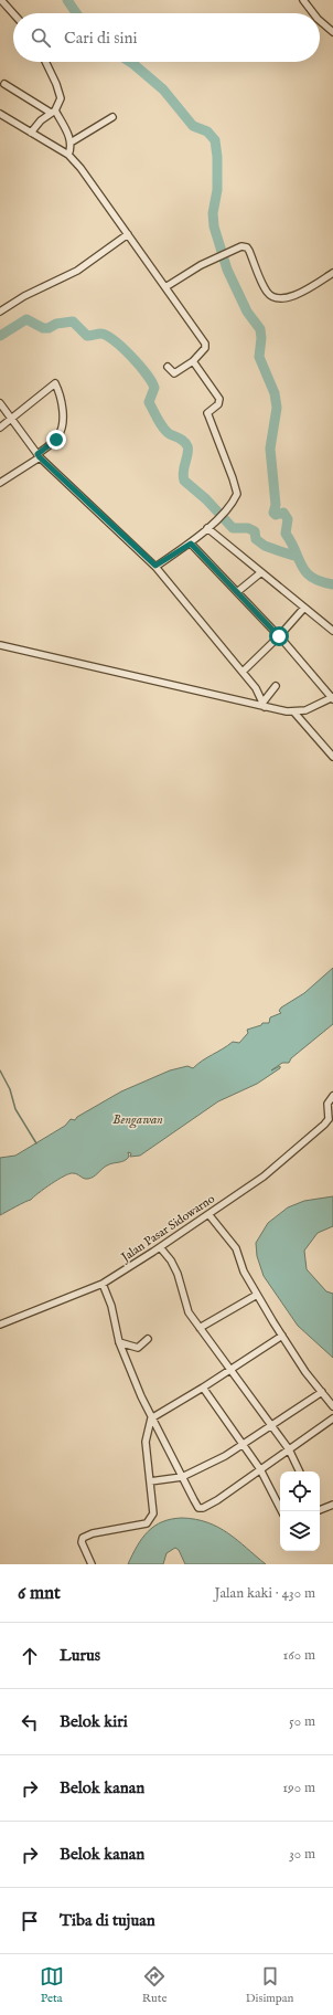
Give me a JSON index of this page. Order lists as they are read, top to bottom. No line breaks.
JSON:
{"streets":{"street":["Jalan Pasar Sidowarno"]},"water":["Bengawan"],"page":{"search":"Cari di sini","heading":["6 mnt","Jalan kaki · 430 m"],"list":[["Lurus","160 m"],["Belok kiri","50 m"],["Belok kanan","190 m"],["Belok kanan","30 m"],"Tiba di tujuan"],"nav":["Peta","Rute","Disimpan"]}}
